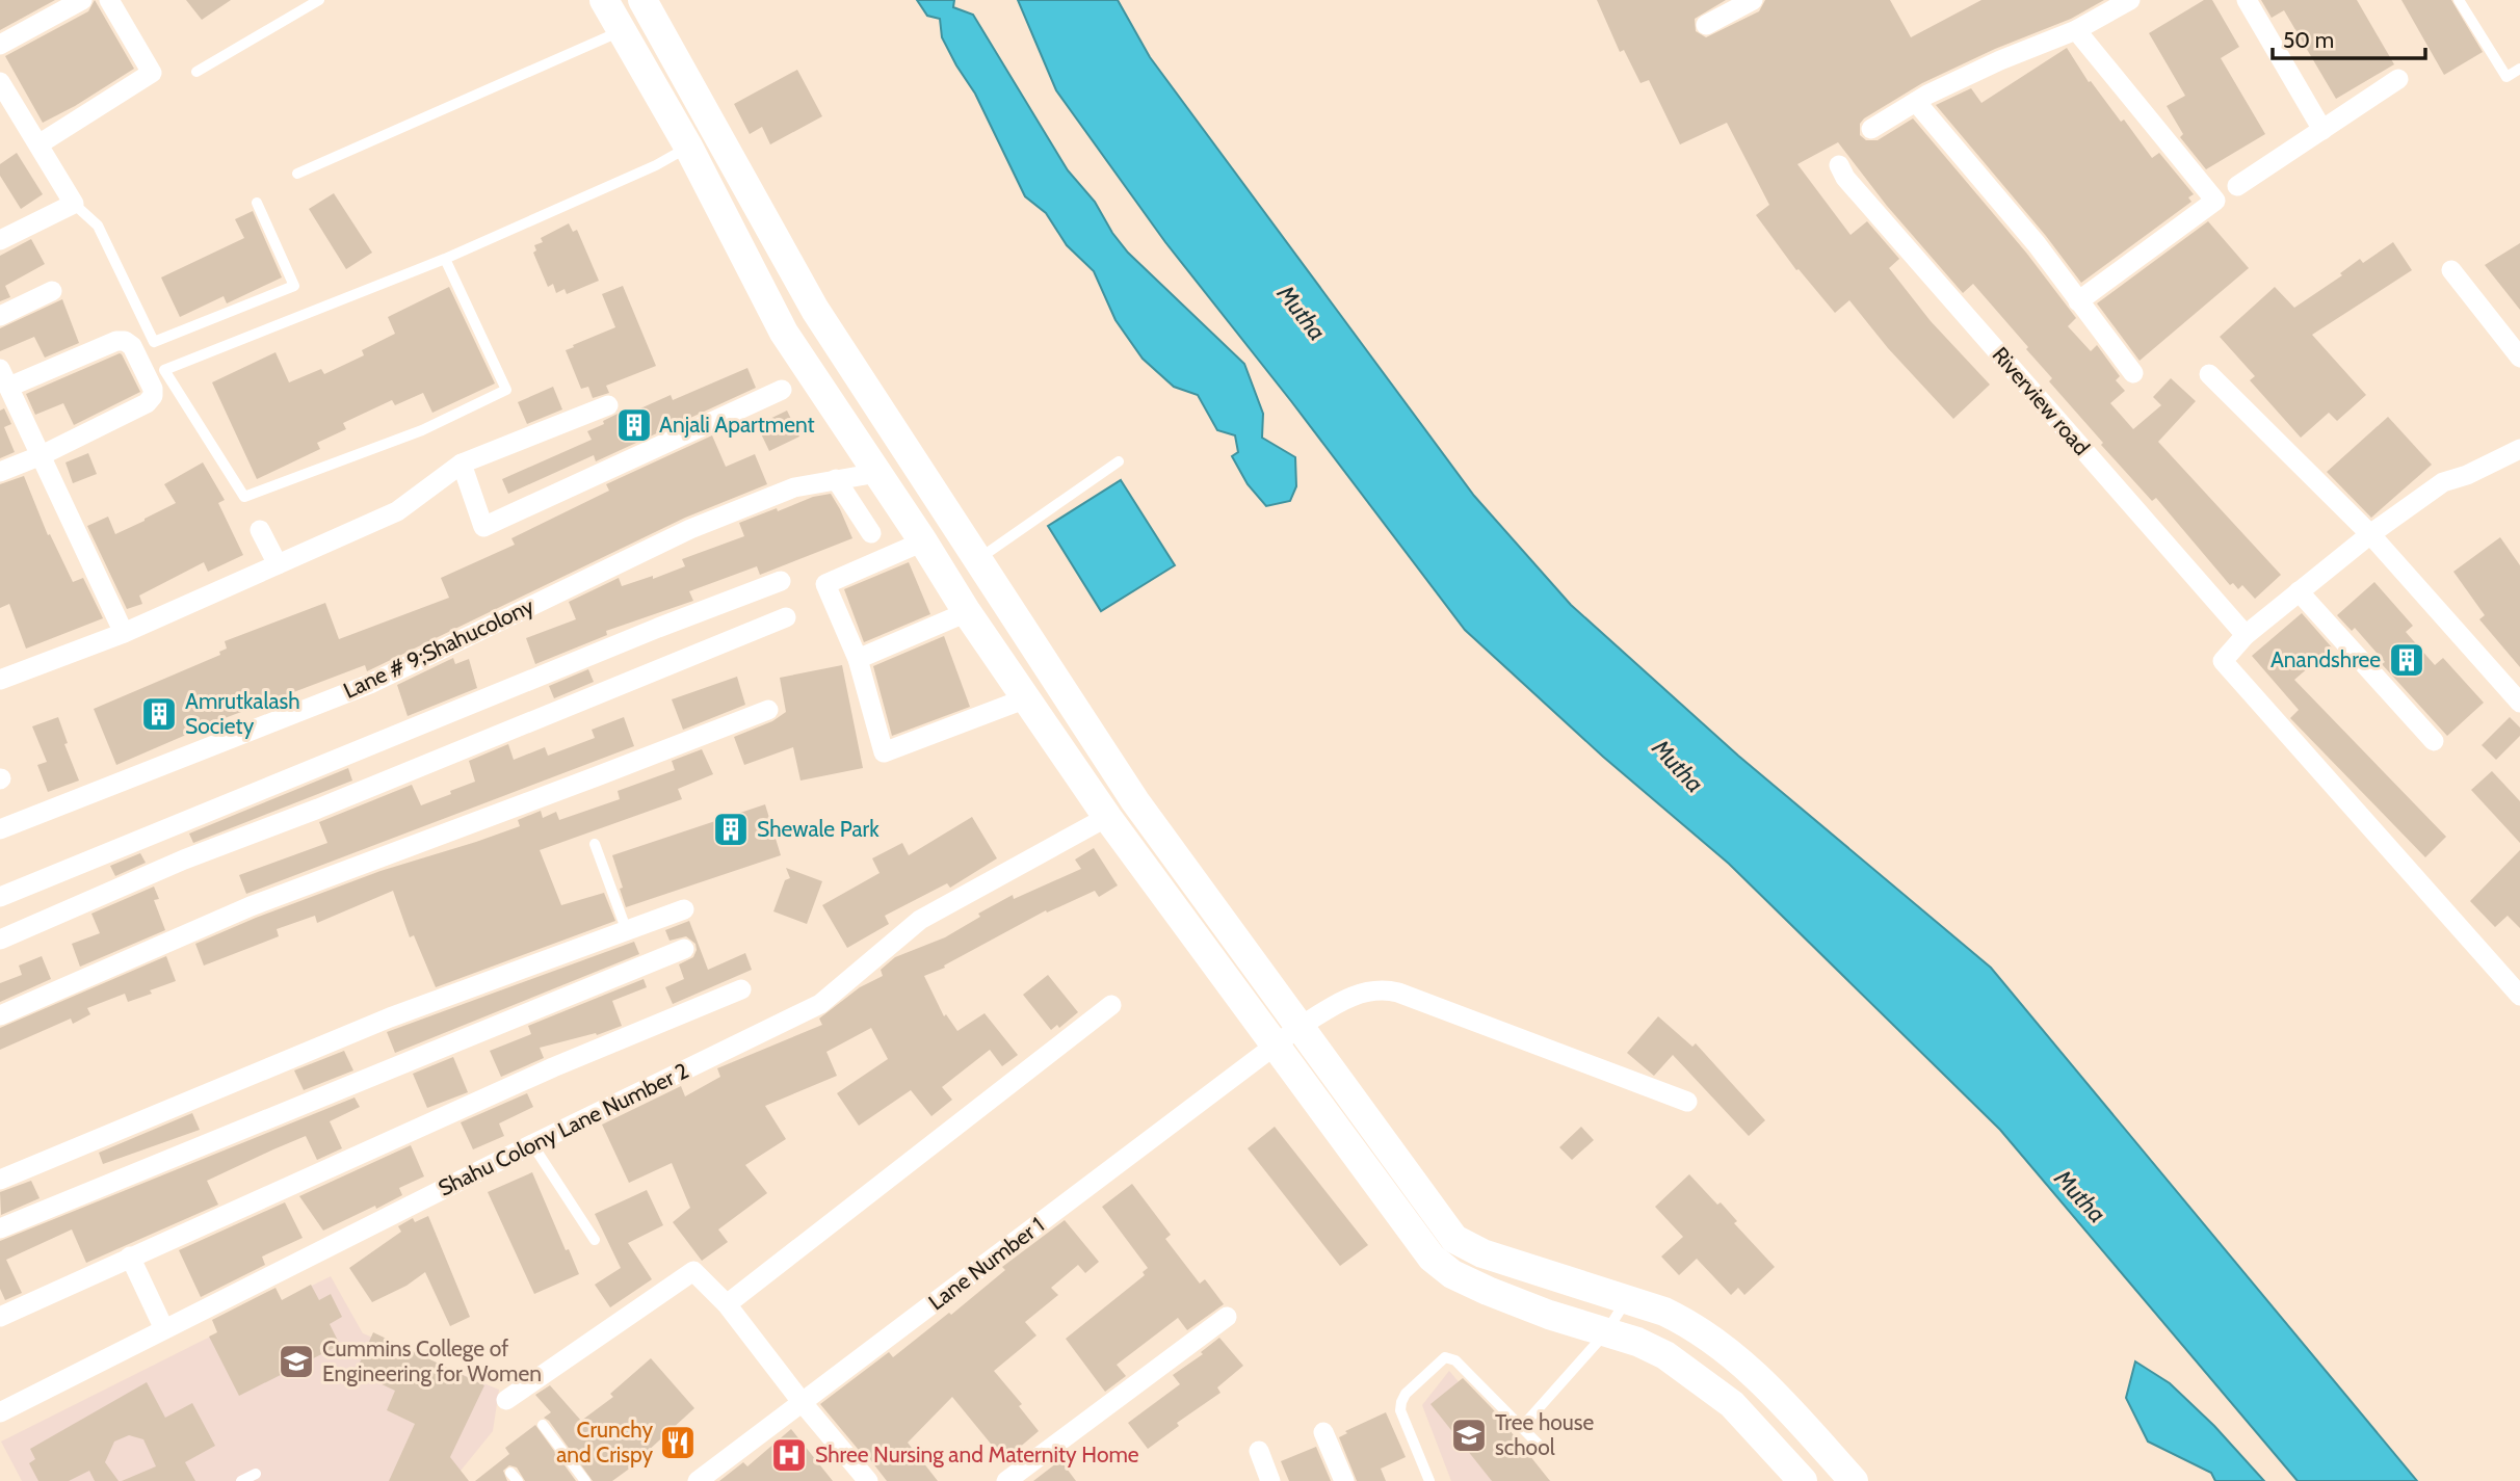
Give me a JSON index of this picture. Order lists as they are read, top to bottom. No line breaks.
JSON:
{"streets":{"street":["Riverview road","Lane # 9;Shahucolony","Shahu Colony Lane Number 2","Lane Number 1"]},"water":["Mutha"],"places":{"building":["Anjali Apartment","Anandshree","Amrutkalash Society","Shewale Park"],"school or university":["Cummins College of Engineering for Women","Tree house school"],"restaurant":["Crunchy and Crispy"],"hospital":["Shree Nursing and Maternity Home"]},"scale_bar":"50 m"}
